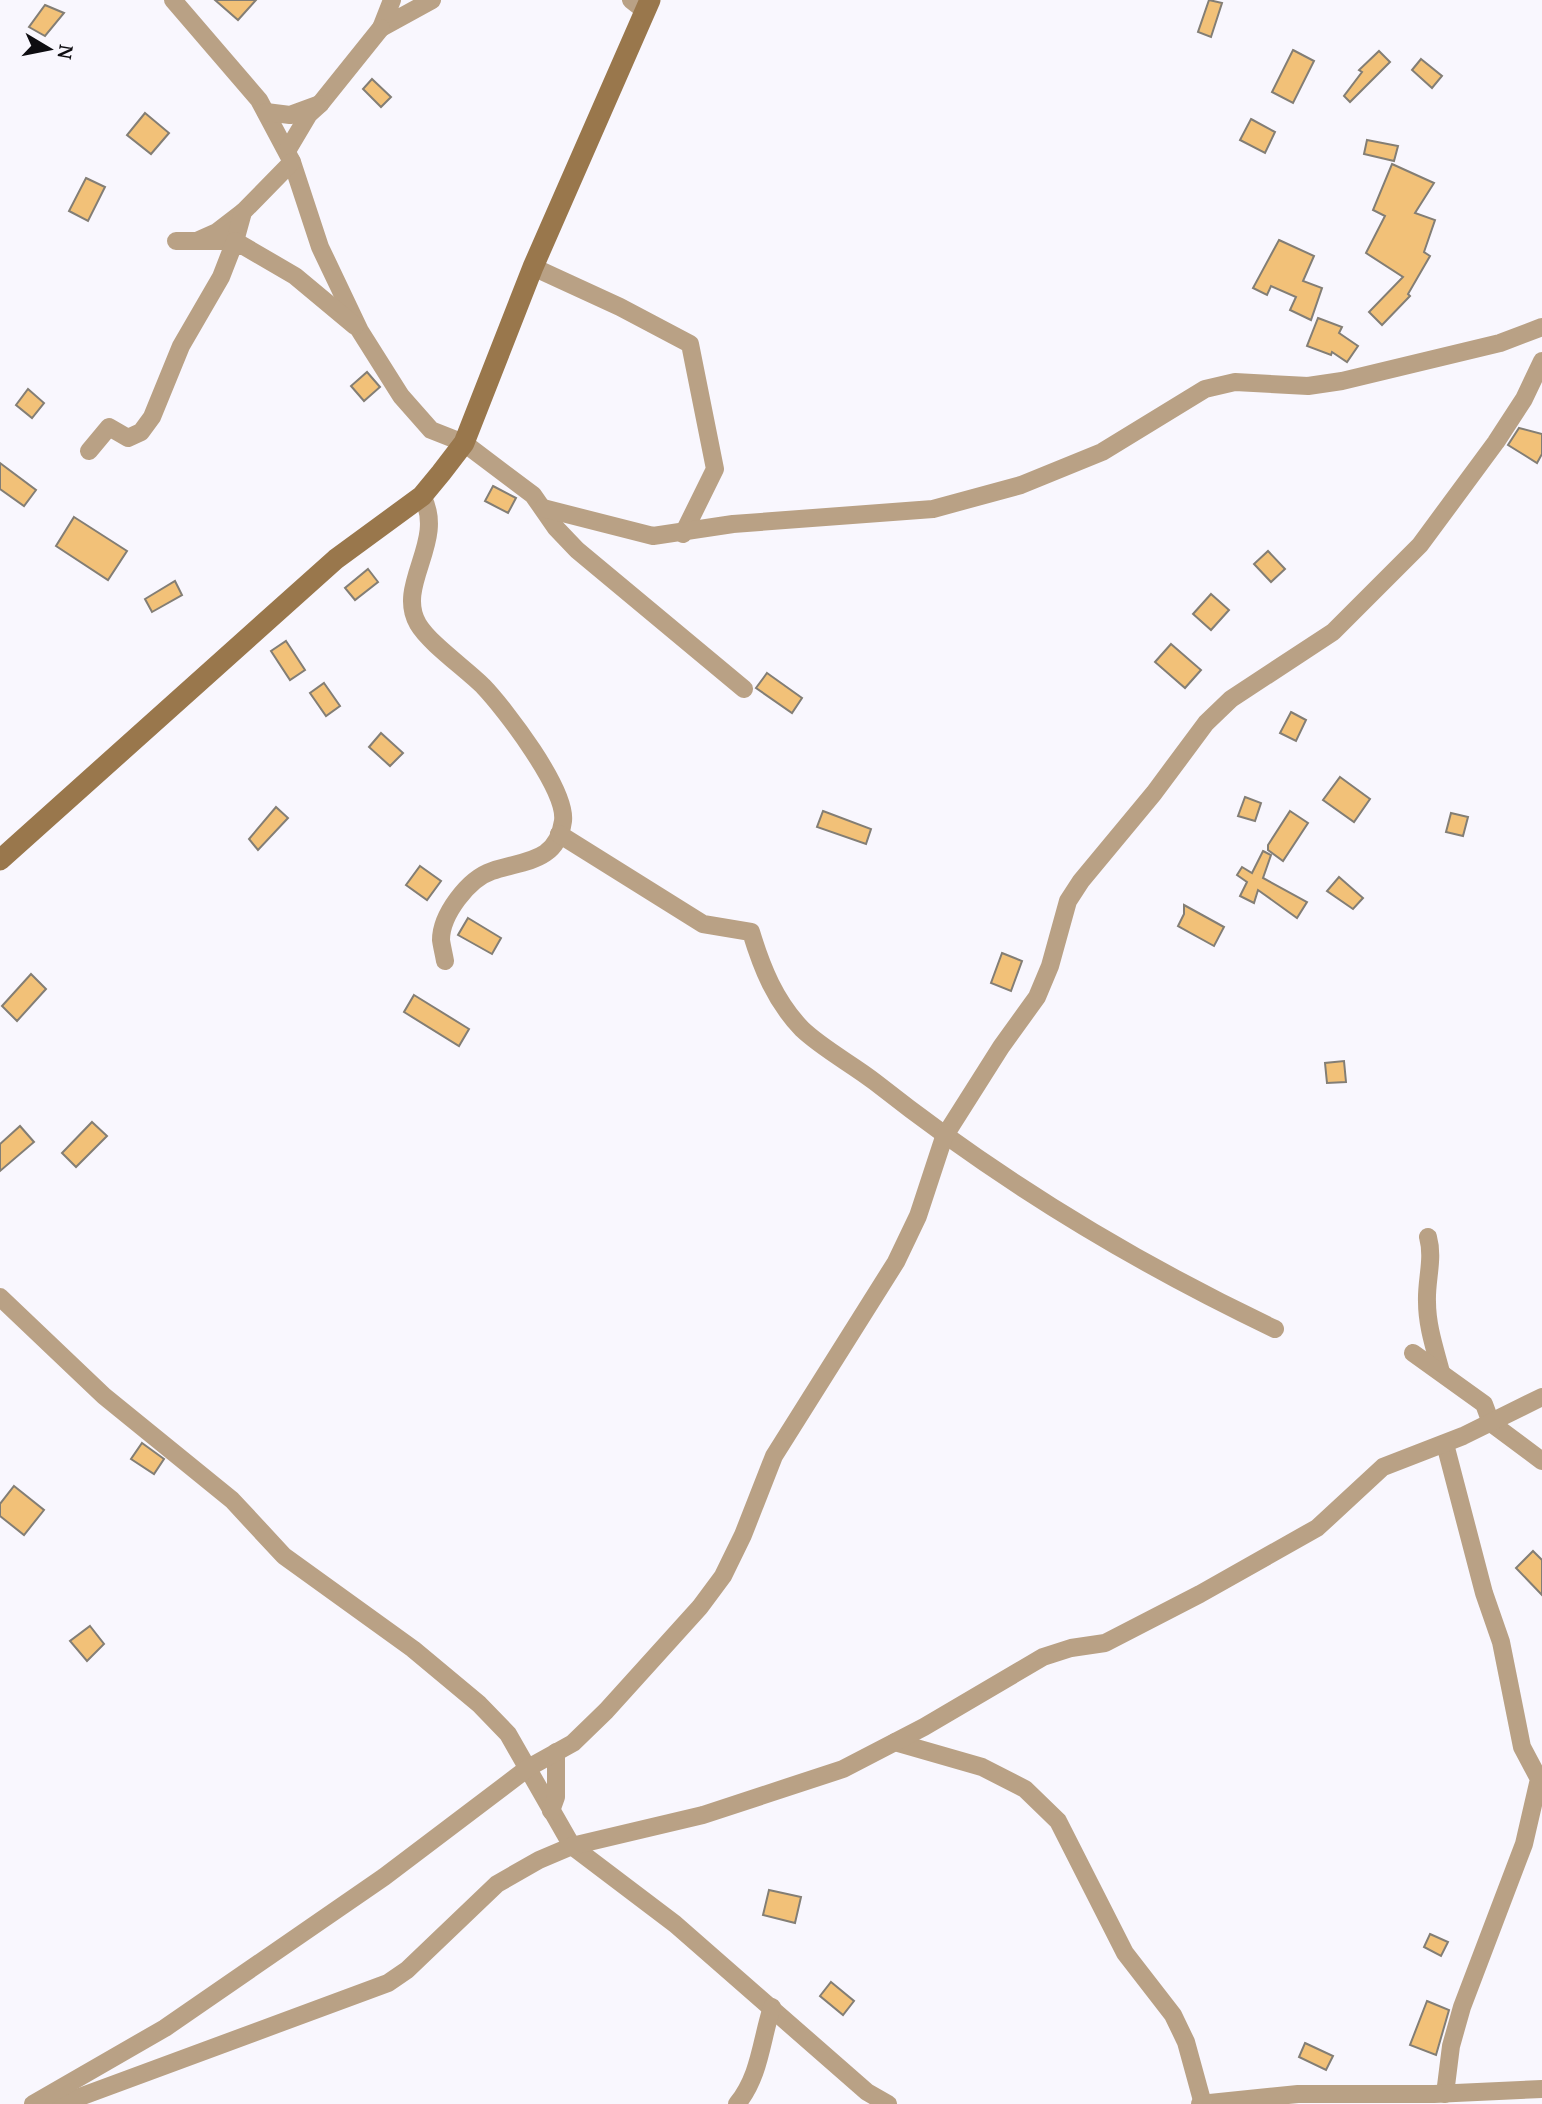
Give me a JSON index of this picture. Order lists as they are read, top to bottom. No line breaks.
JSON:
{"north":"right"}
